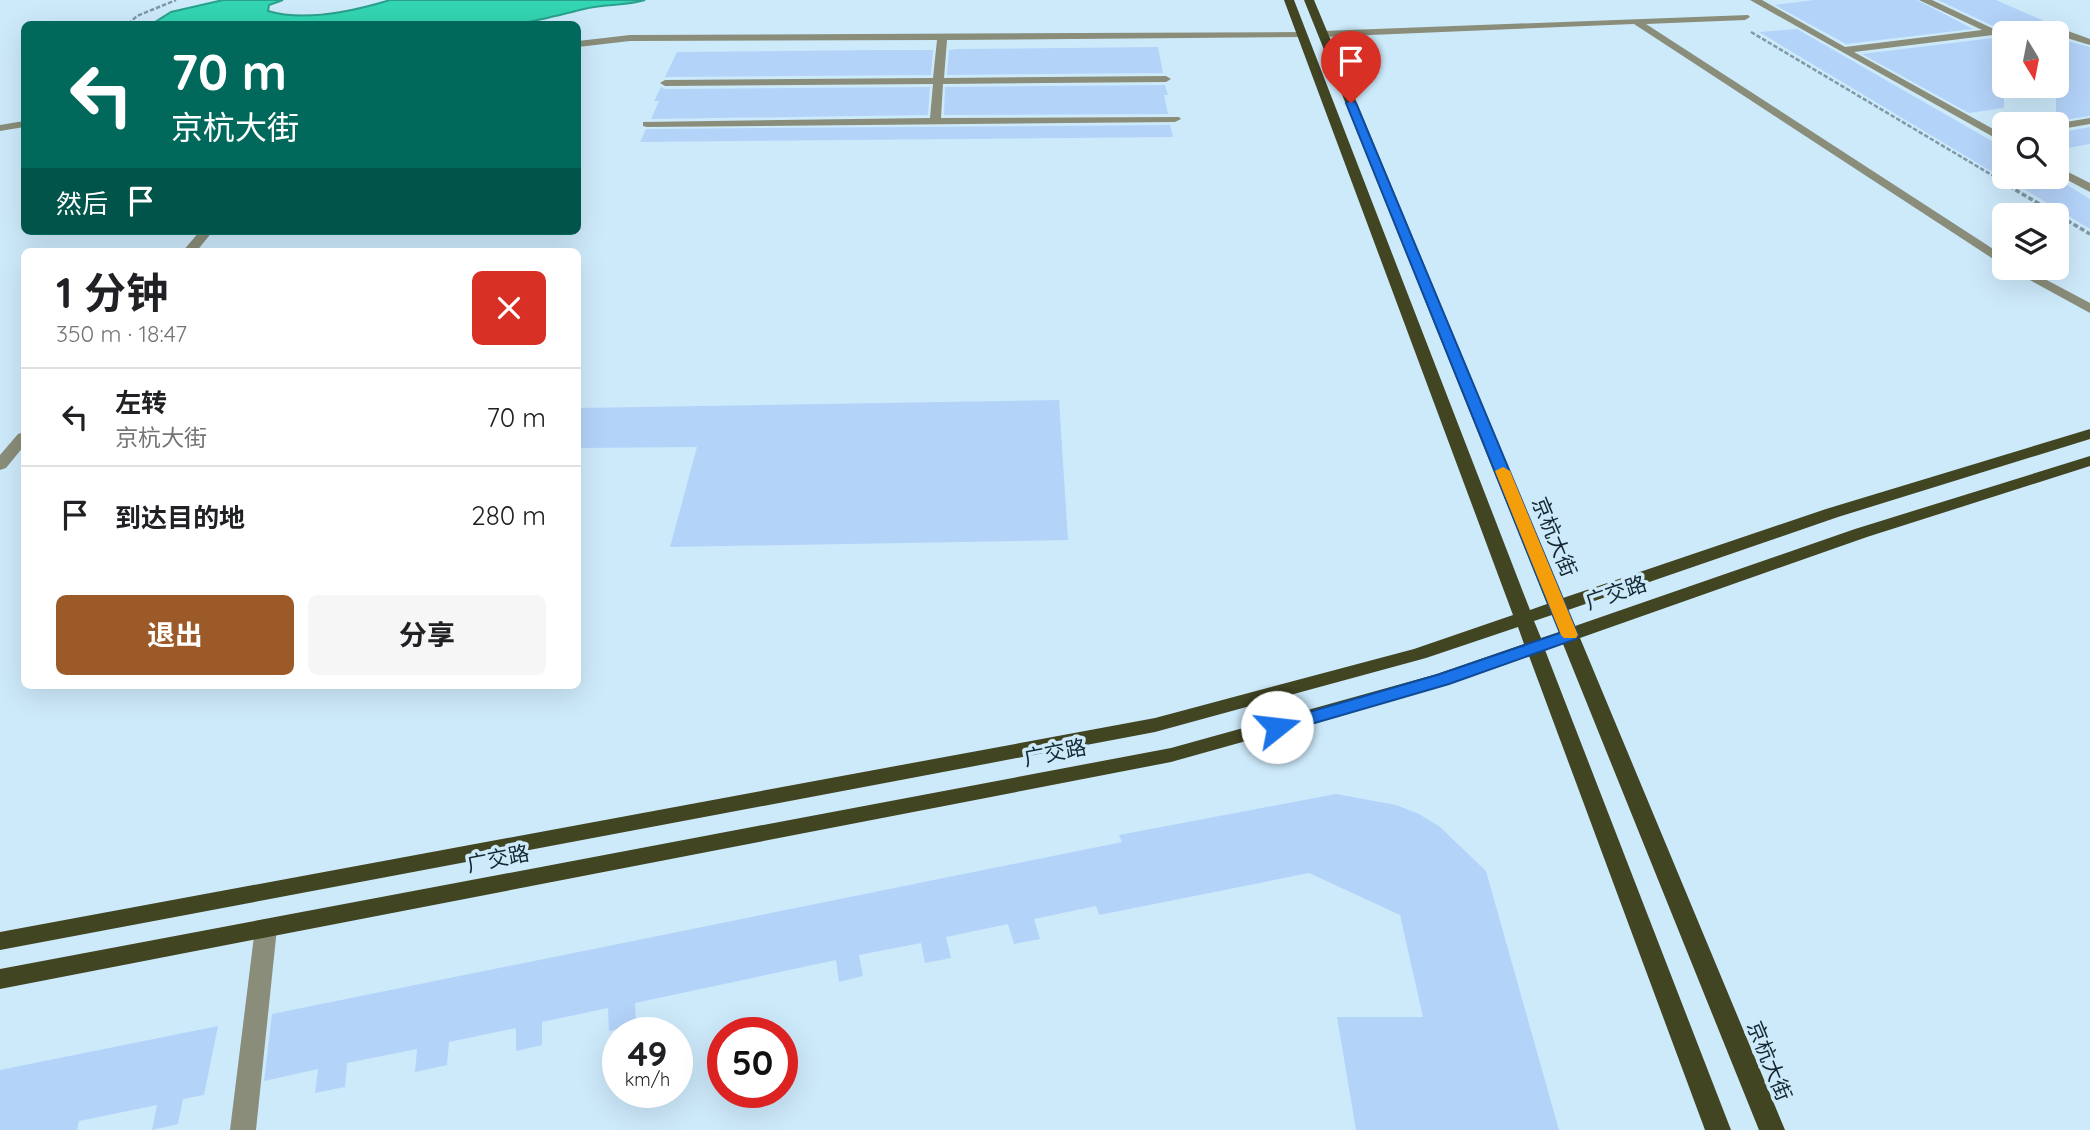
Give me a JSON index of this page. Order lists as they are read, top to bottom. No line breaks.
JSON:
{"streets":{"main road":["京杭大街","广交路"]},"crossings":[["京杭大街","广交路"]],"north":"bottom","page":{"turn":["70 m","京杭大街"],"then":"然后","heading":["1 分钟","350 m · 18:47"],"list":[{"name":"左转","note":"京杭大街","value":"70 m"},{"name":"到达目的地","value":"280 m"}],"buttons":["退出","分享"],"speed":"49 km/h","limit":"50"}}
